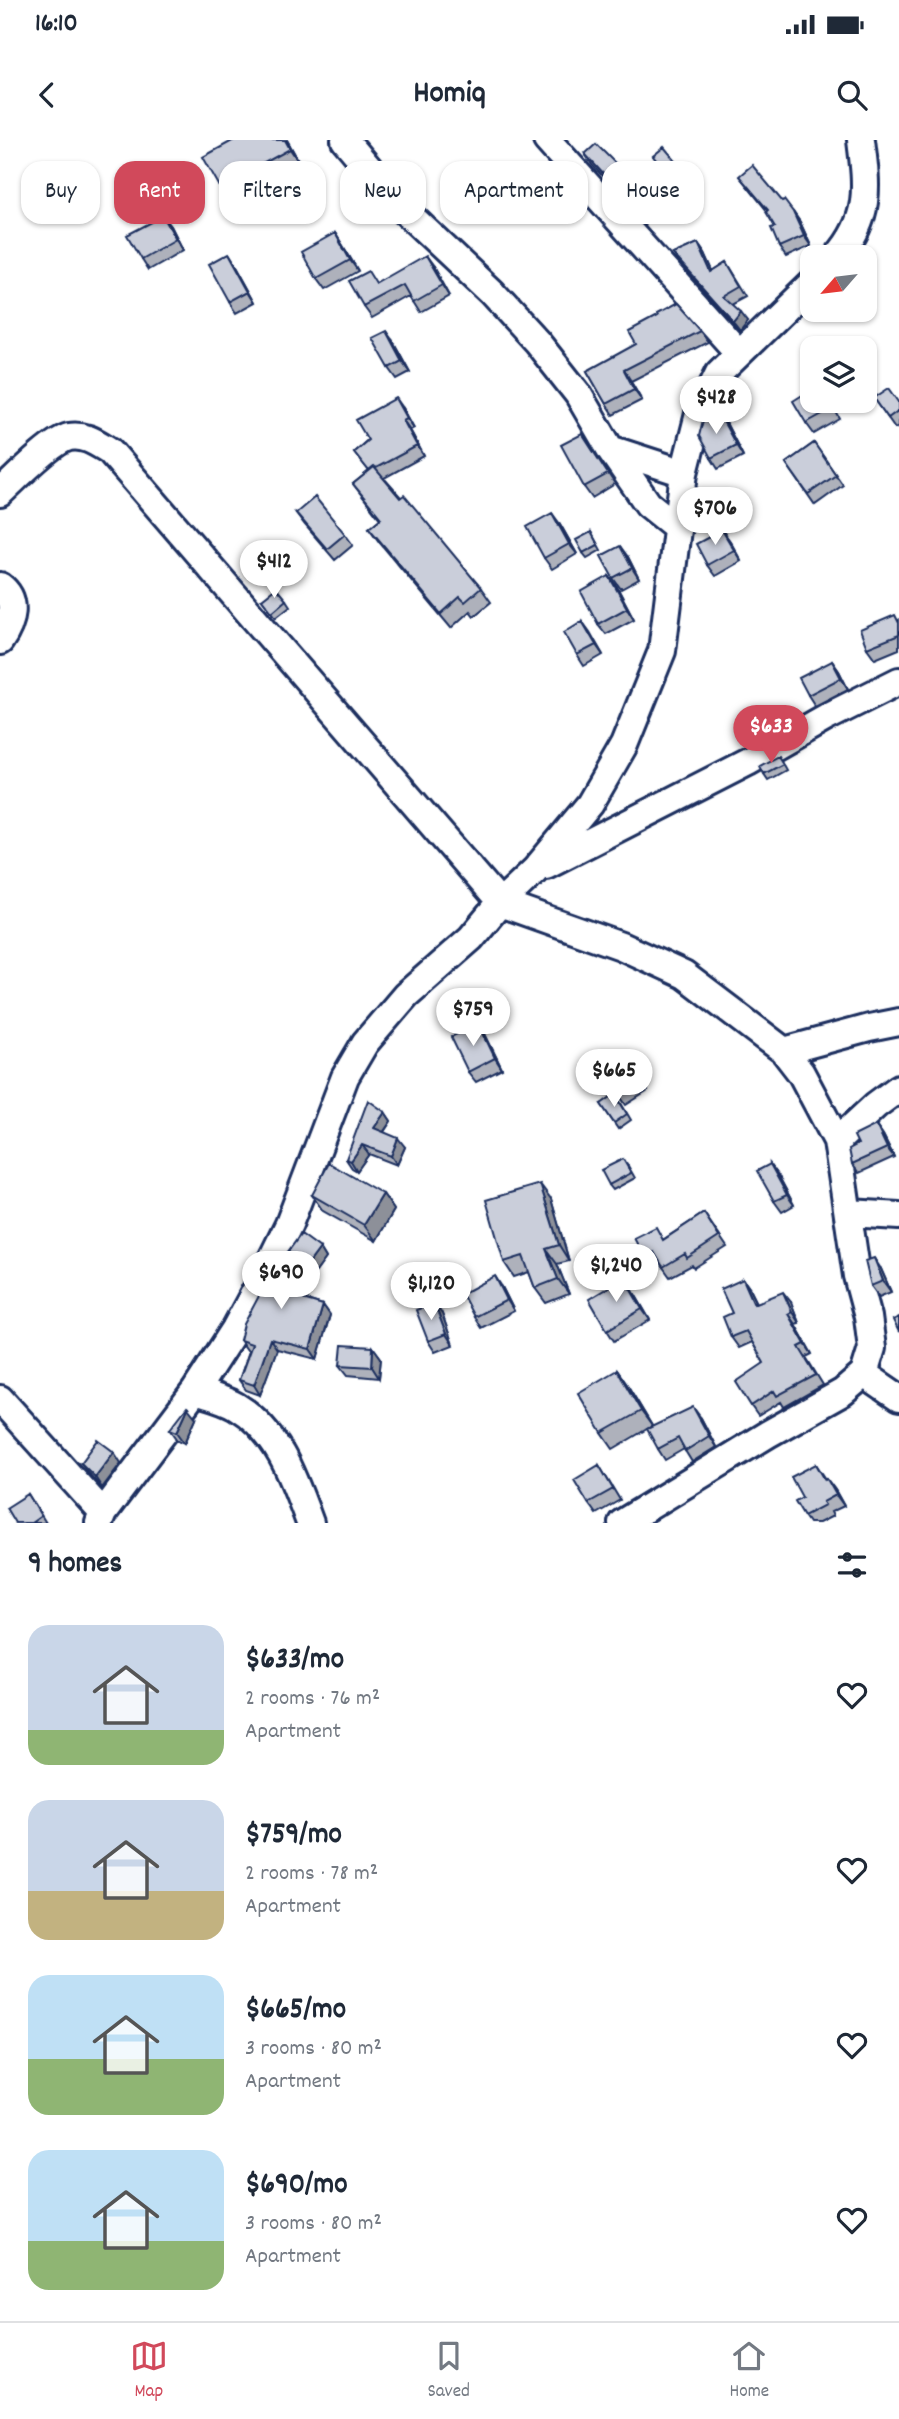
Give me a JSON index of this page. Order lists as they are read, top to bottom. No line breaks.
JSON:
{"north":"bottom left","page":{"status":"16:10","header":"Homiq","chip":["Buy","Rent","Filters","New","Apartment","House"],"price":["$428","$706","$412","$633","$759","$665","$1,240","$690","$1,120"],"heading":"9 homes","list":[{"name":"$633/mo","note":"2 rooms · 76 m² · Apartment"},{"name":"$759/mo","note":"2 rooms · 78 m² · Apartment"},{"name":"$665/mo","note":"3 rooms · 80 m² · Apartment"},{"name":"$690/mo","note":"3 rooms · 80 m² · Apartment"}],"tabs":["Map","Saved","Home"]}}
